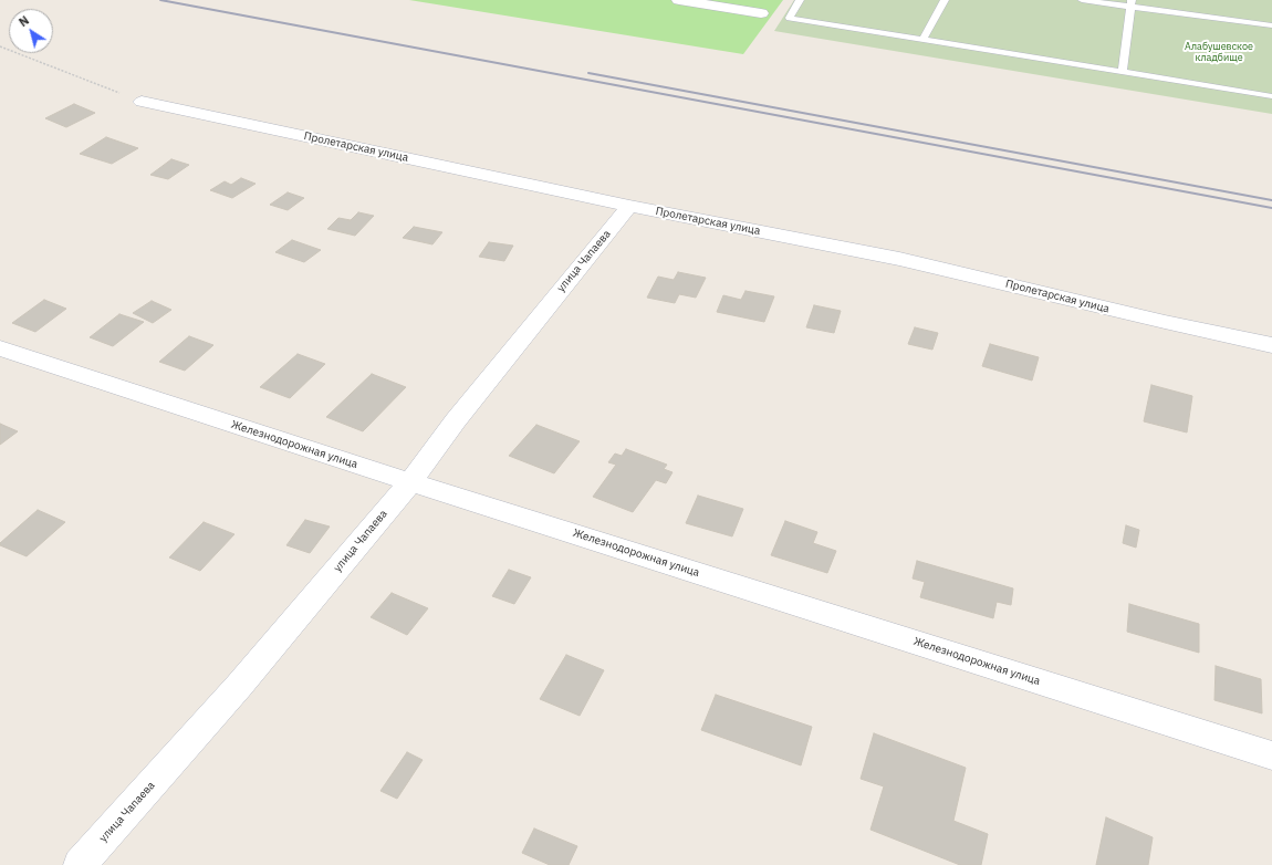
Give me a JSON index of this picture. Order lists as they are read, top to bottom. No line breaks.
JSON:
{"streets":{"street":["Пролетарская улица","улица Чапаева","Железнодорожная улица"]},"crossings":[["Пролетарская улица","улица Чапаева"],["улица Чапаева","Железнодорожная улица"]],"parks":["Алабушевское кладбище"],"north":"top left"}
